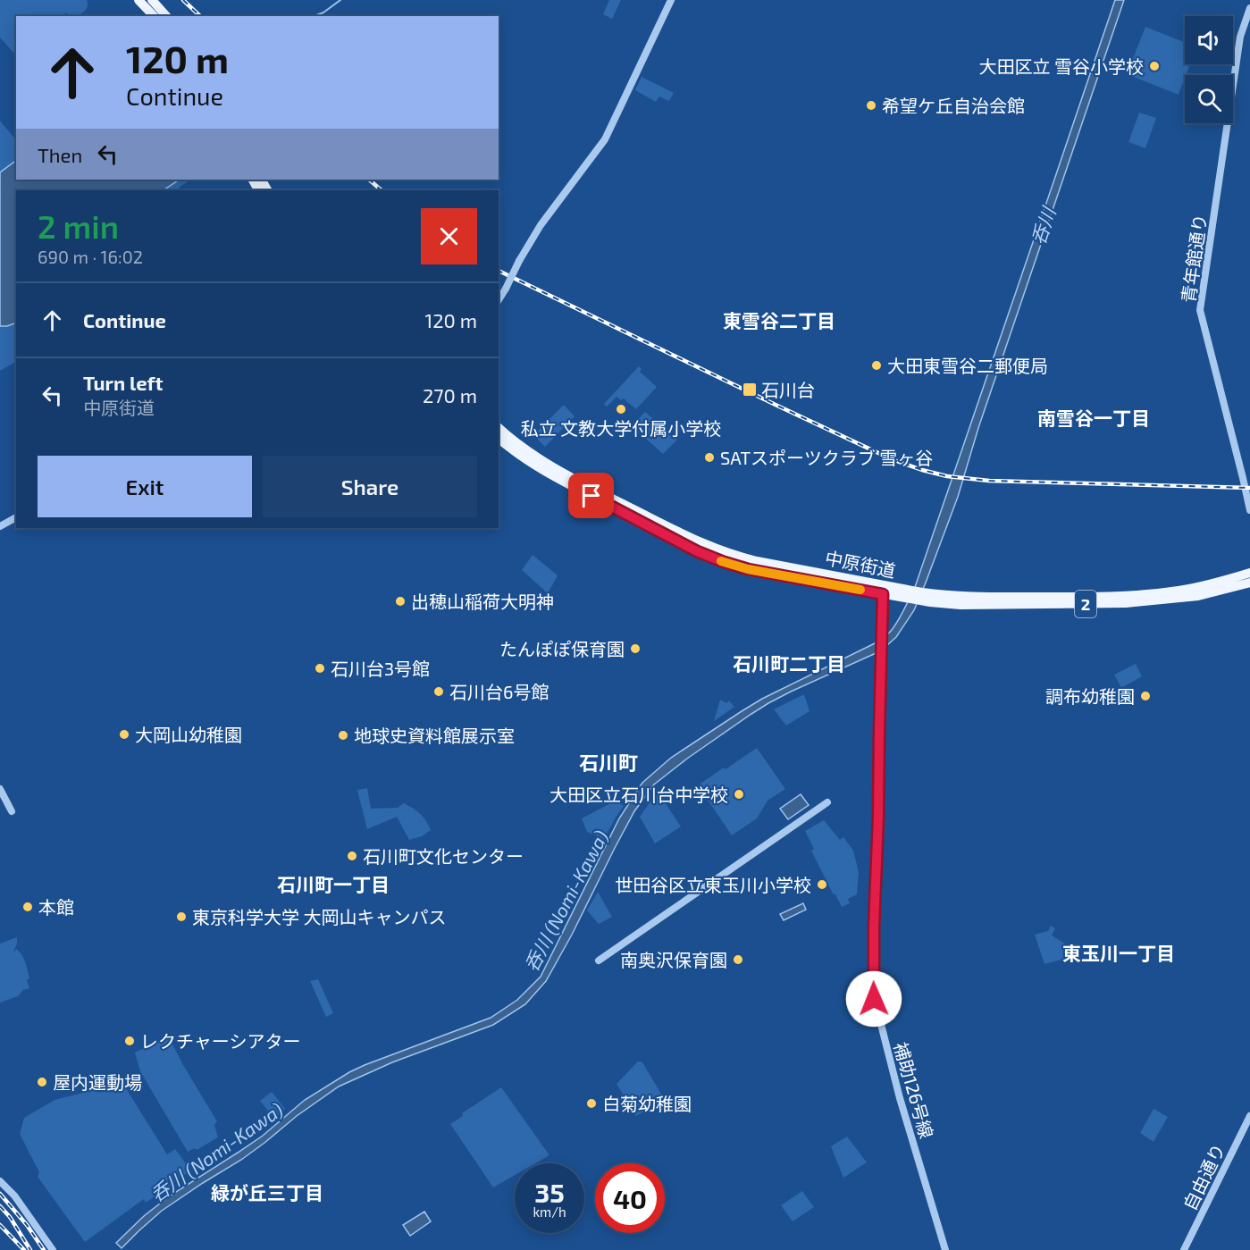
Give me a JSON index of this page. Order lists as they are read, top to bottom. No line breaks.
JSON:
{"streets":{"main road":["中原街道","2"],"street":["青年館通り","補助126号線","自由通り"]},"crossings":[["中原街道","補助126号線"]],"districts":["東雪谷二丁目","南雪谷一丁目","石川町二丁目","石川町","石川町一丁目","東玉川一丁目","緑が丘三丁目"],"water":["呑川","呑川 (Nomi-Kawa)"],"places":{"other":["大田区立 雪谷小学校","希望ケ丘自治会館","大田東雪谷二郵便局","私立 文教大学付属小学校","SATスポーツクラブ 雪ヶ谷","出穂山稲荷大明神","たんぽぽ保育園","石川台3号館","石川台6号館","調布幼稚園","大岡山幼稚園","地球史資料館展示室","大田区立石川台中学校","石川町文化センター","世田谷区立東玉川小学校","本館","東京科学大学 大岡山キャンパス","南奥沢保育園","レクチャーシアター","屋内運動場","白菊幼稚園"],"transit":["石川台"]},"page":{"turn":["120 m","Continue"],"then":"Then","heading":["2 min","690 m · 16:02"],"list":[{"name":"Continue","value":"120 m"},{"name":"Turn left","note":"中原街道","value":"270 m"}],"buttons":["Exit","Share"],"speed":"35 km/h","limit":"40"}}
